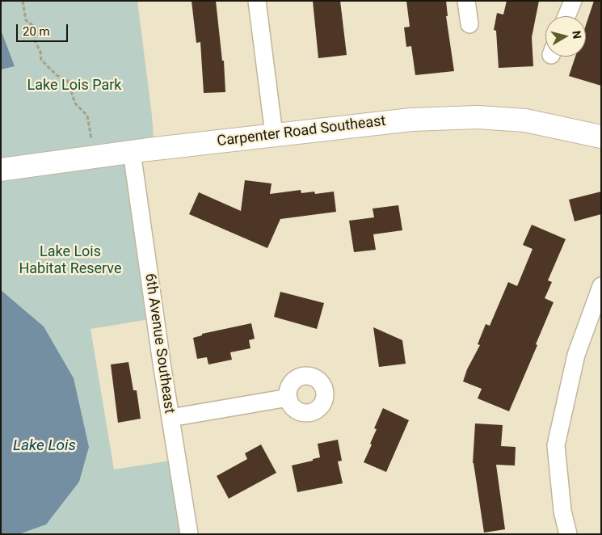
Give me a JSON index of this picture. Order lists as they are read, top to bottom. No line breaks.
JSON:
{"streets":{"main road":["Carpenter Road Southeast"],"street":["6th Avenue Southeast"]},"crossings":[["Carpenter Road Southeast","6th Avenue Southeast"]],"water":["Lake Lois"],"parks":["Lake Lois Park","Lake Lois Habitat Reserve"],"scale_bar":"20 m","north":"right"}
